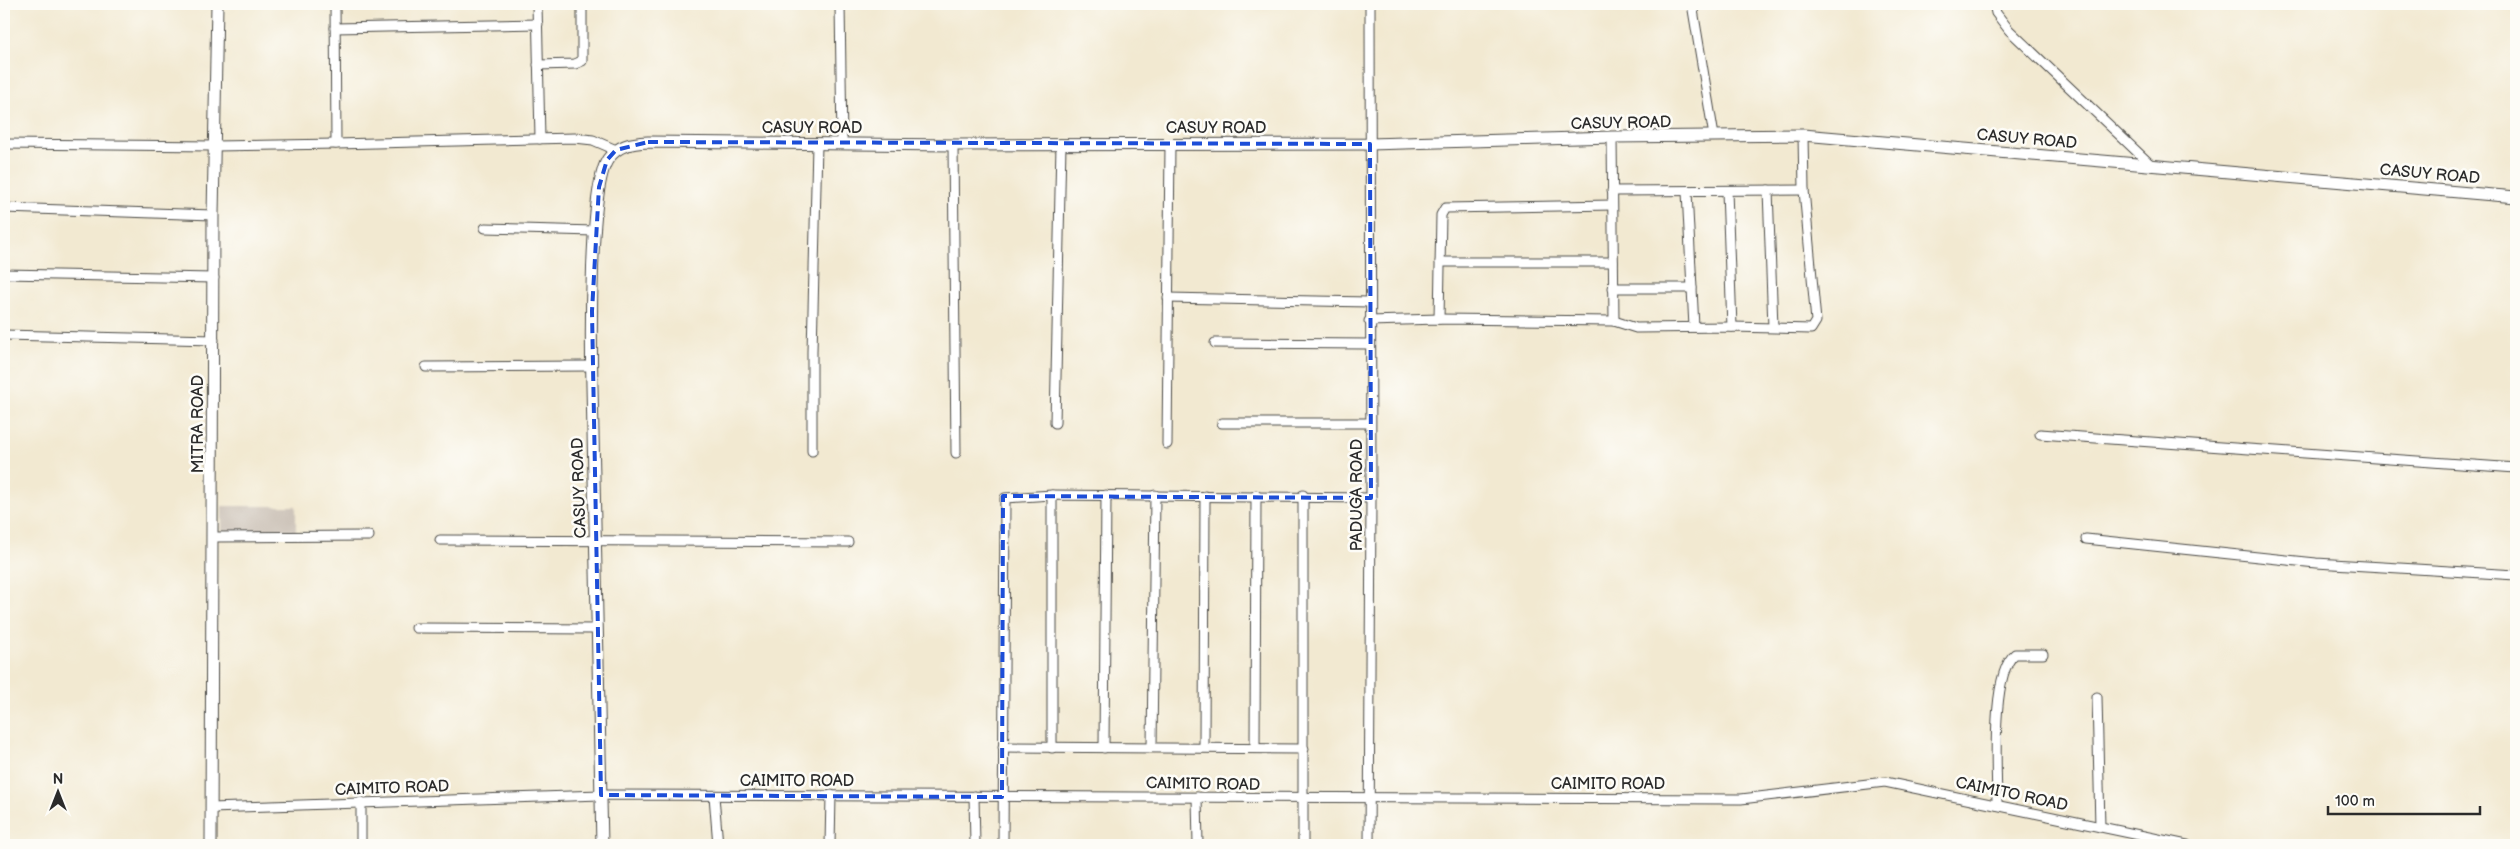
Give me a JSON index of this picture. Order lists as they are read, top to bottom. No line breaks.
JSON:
{"streets":{"street":["CASUY ROAD","MITRA ROAD","PADUGA ROAD","CAIMITO ROAD"]},"crossings":[["CASUY ROAD","PADUGA ROAD"],["CASUY ROAD","CAIMITO ROAD"],["MITRA ROAD","CAIMITO ROAD"],["PADUGA ROAD","CAIMITO ROAD"]],"scale_bar":"100 m","north":"top"}
